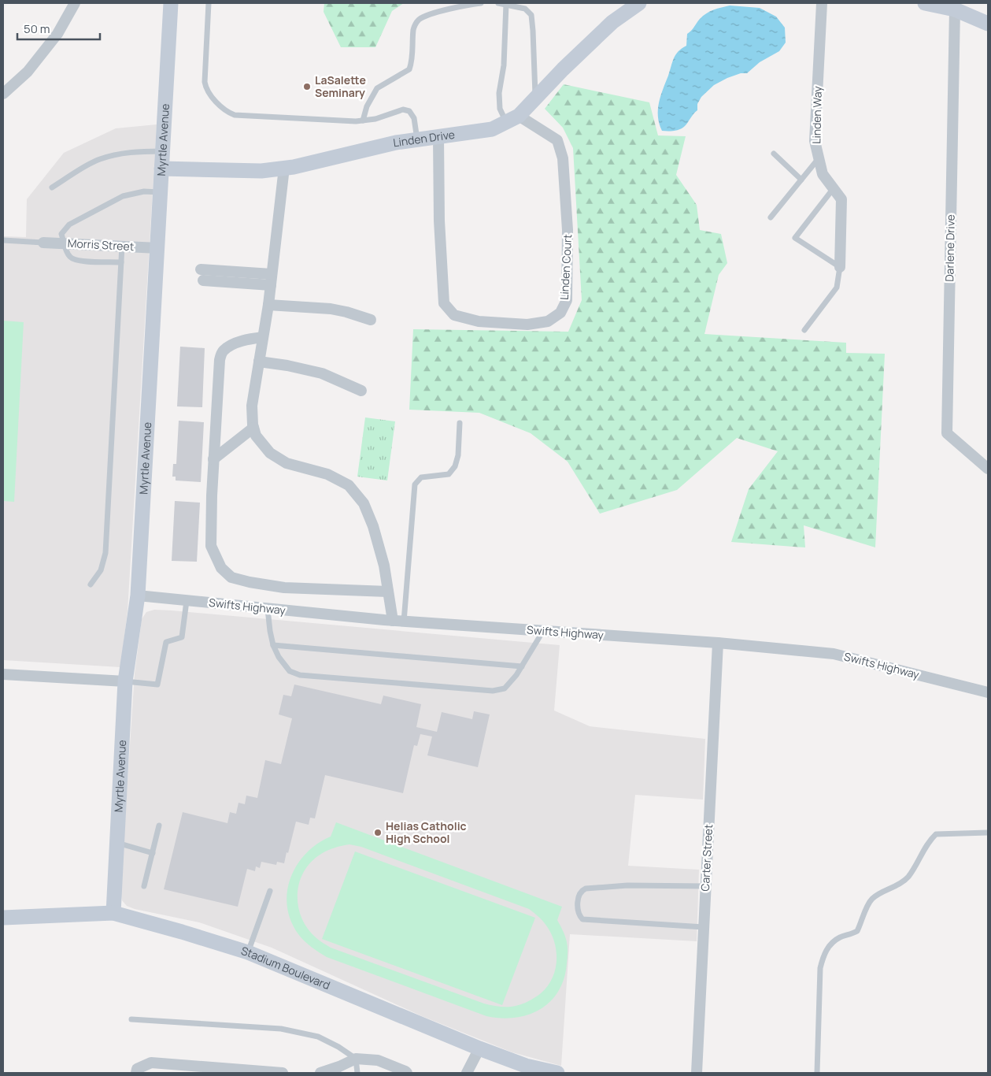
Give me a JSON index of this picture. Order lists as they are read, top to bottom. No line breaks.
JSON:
{"streets":{"street":["Linden Way","Linden Drive","Myrtle Avenue","Morris Street","Darlene Drive","Linden Court","Swifts Highway","Carter Street","Stadium Boulevard"]},"crossings":[["Linden Drive","Myrtle Avenue"],["Linden Drive","Linden Court"],["Myrtle Avenue","Morris Street"],["Myrtle Avenue","Swifts Highway"],["Myrtle Avenue","Stadium Boulevard"],["Swifts Highway","Carter Street"]],"places":["LaSalette Seminary","Helias Catholic High School"],"scale_bar":"50 m"}
